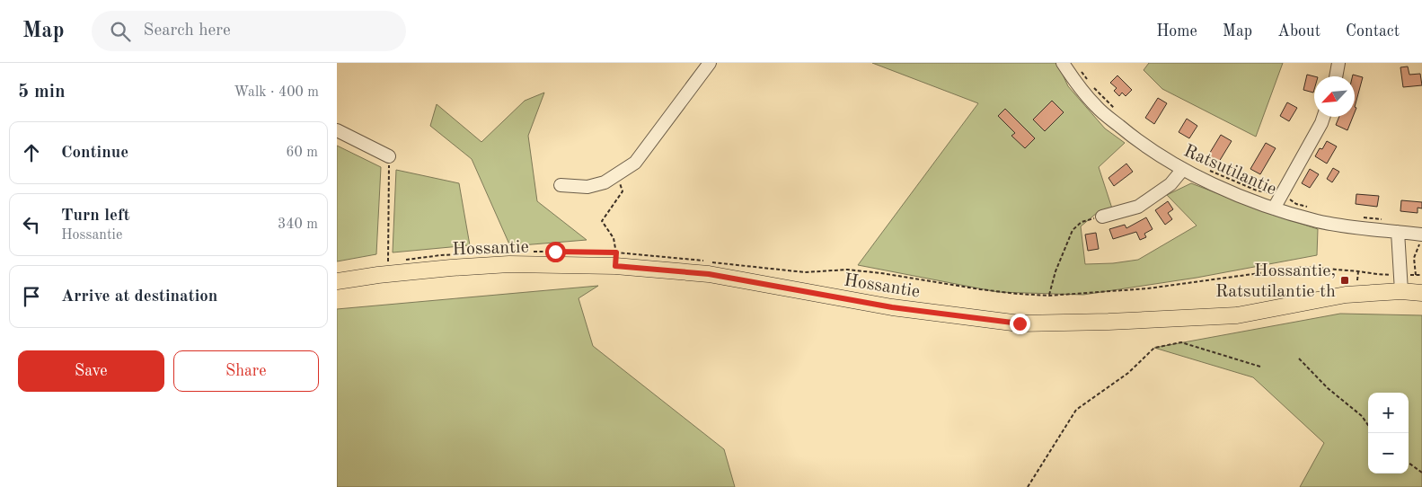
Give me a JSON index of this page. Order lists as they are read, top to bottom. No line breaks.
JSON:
{"streets":{"main road":["Hossantie"],"street":["Ratsutilantie"]},"places":{"transit":["Hossantie, Ratsutilantie th"]},"north":"bottom left","page":{"header":"Map","search":"Search here","nav":["Home","Map","About","Contact"],"heading":["5 min","Walk · 400 m"],"list":[["Continue","60 m"],["Turn left","Hossantie","340 m"],"Arrive at destination"],"buttons":["Save","Share"],"map_buttons":["+","−"]}}
